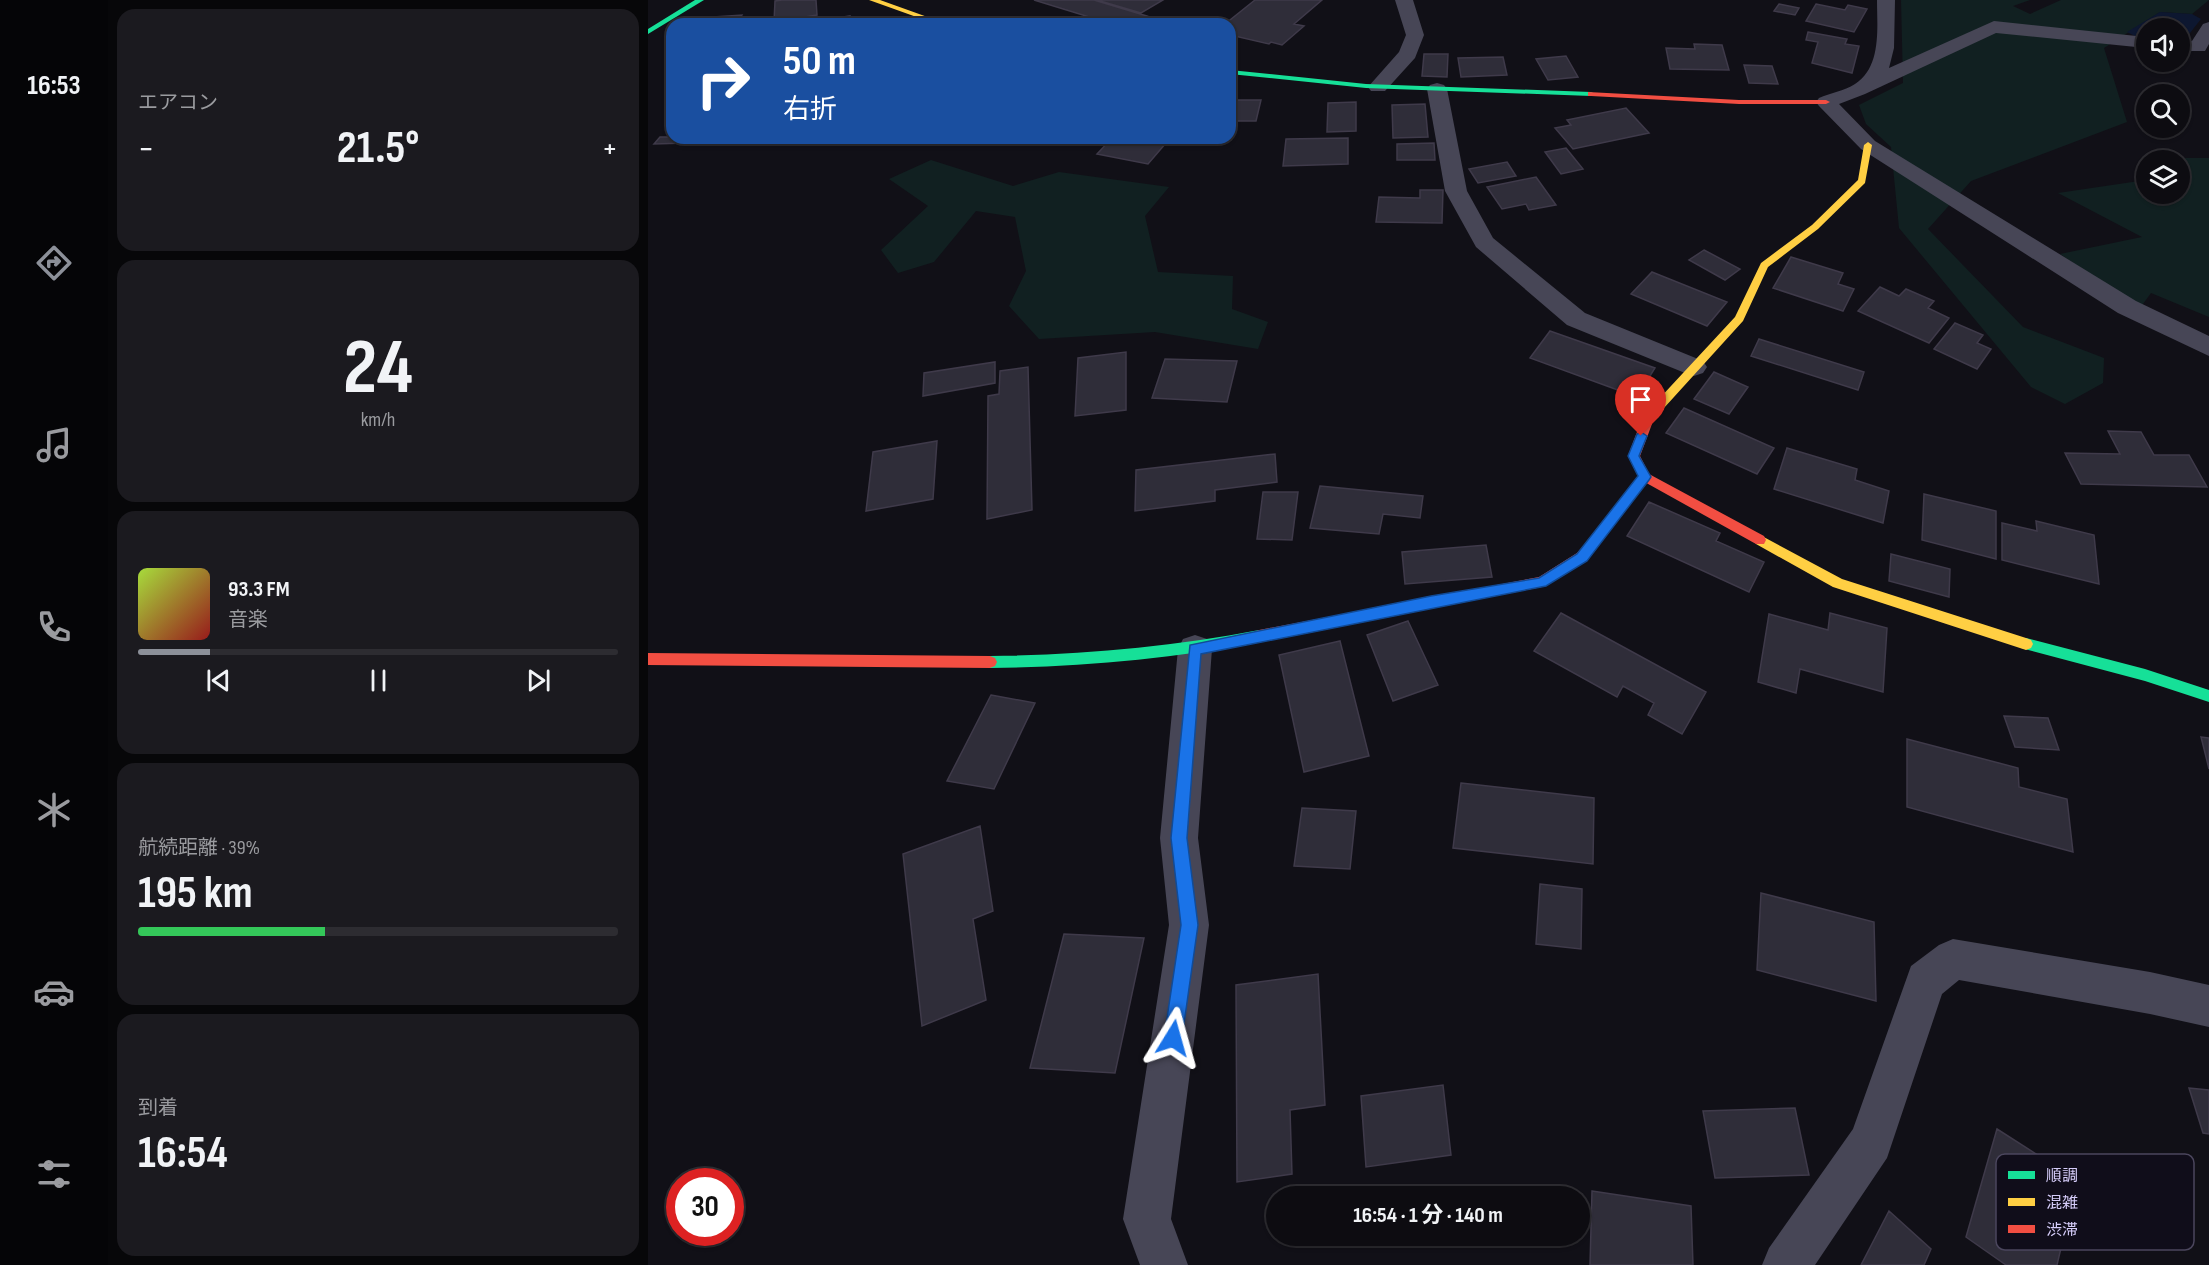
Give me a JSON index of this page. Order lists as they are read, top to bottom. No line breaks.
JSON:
{"legend":["順調","混雑","渋滞"],"page":{"tabs":"16:53","tile":["エアコン",["24","km/h"],["航続距離 · 39%","195 km"],["到着","16:54"]],"turn":["50 m","右折"],"heat":["−","21.5°","+"],"song":["93.3 FM","音楽"],"limit":"30","trip":"16:54 · 1 分 · 140 m"}}
